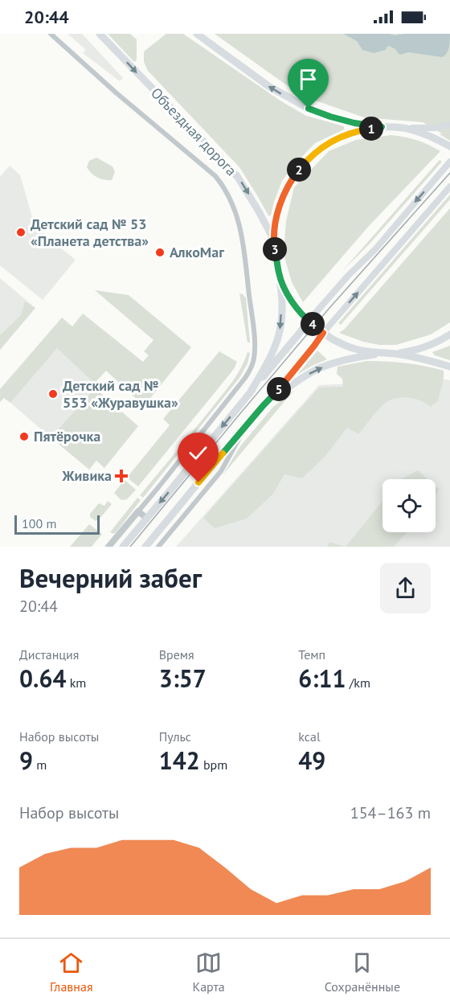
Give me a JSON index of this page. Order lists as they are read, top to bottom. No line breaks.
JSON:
{"streets":{"main road":["Объездная дорога"]},"one_way":["Объездная дорога"],"places":{"other":["Детский сад № 53 «Планета детства»","АлкоМаг","Детский сад № 553 «Журавушка»","Пятёрочка"],"health":["Живика"]},"scale_bar":"100 m","page":{"status":"20:44","pins":["1","2","3","4","5"],"scale":"100 m","heading":["Вечерний забег","20:44"],"stats":[["Дистанция","0.64 km"],["Время","3:57"],["Темп","6:11 /km"],["Набор высоты","9 m"],["Пульс","142 bpm"],["kcal","49"]],"chart":["Набор высоты","154–163 m"],"tabs":["Главная","Карта","Сохранённые"]}}
